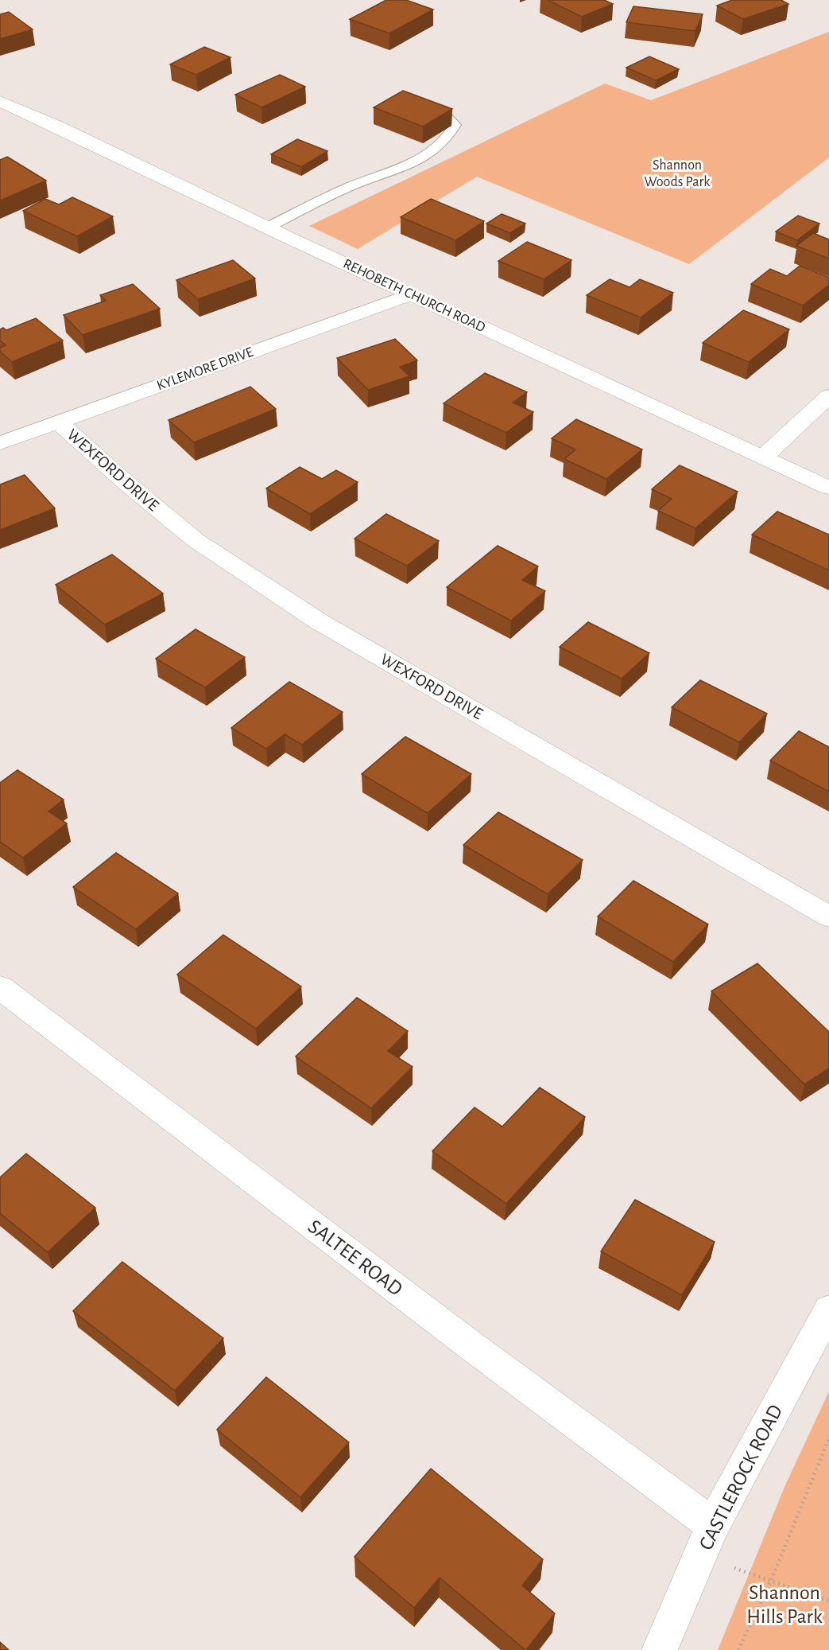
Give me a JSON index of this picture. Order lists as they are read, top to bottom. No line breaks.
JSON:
{"streets":{"street":["REHOBETH CHURCH ROAD","KYLEMORE DRIVE","WEXFORD DRIVE","SALTEE ROAD","CASTLEROCK ROAD"]},"crossings":[["REHOBETH CHURCH ROAD","KYLEMORE DRIVE"],["KYLEMORE DRIVE","WEXFORD DRIVE"],["SALTEE ROAD","CASTLEROCK ROAD"]],"parks":["Shannon Woods Park","Shannon Hills Park"]}
